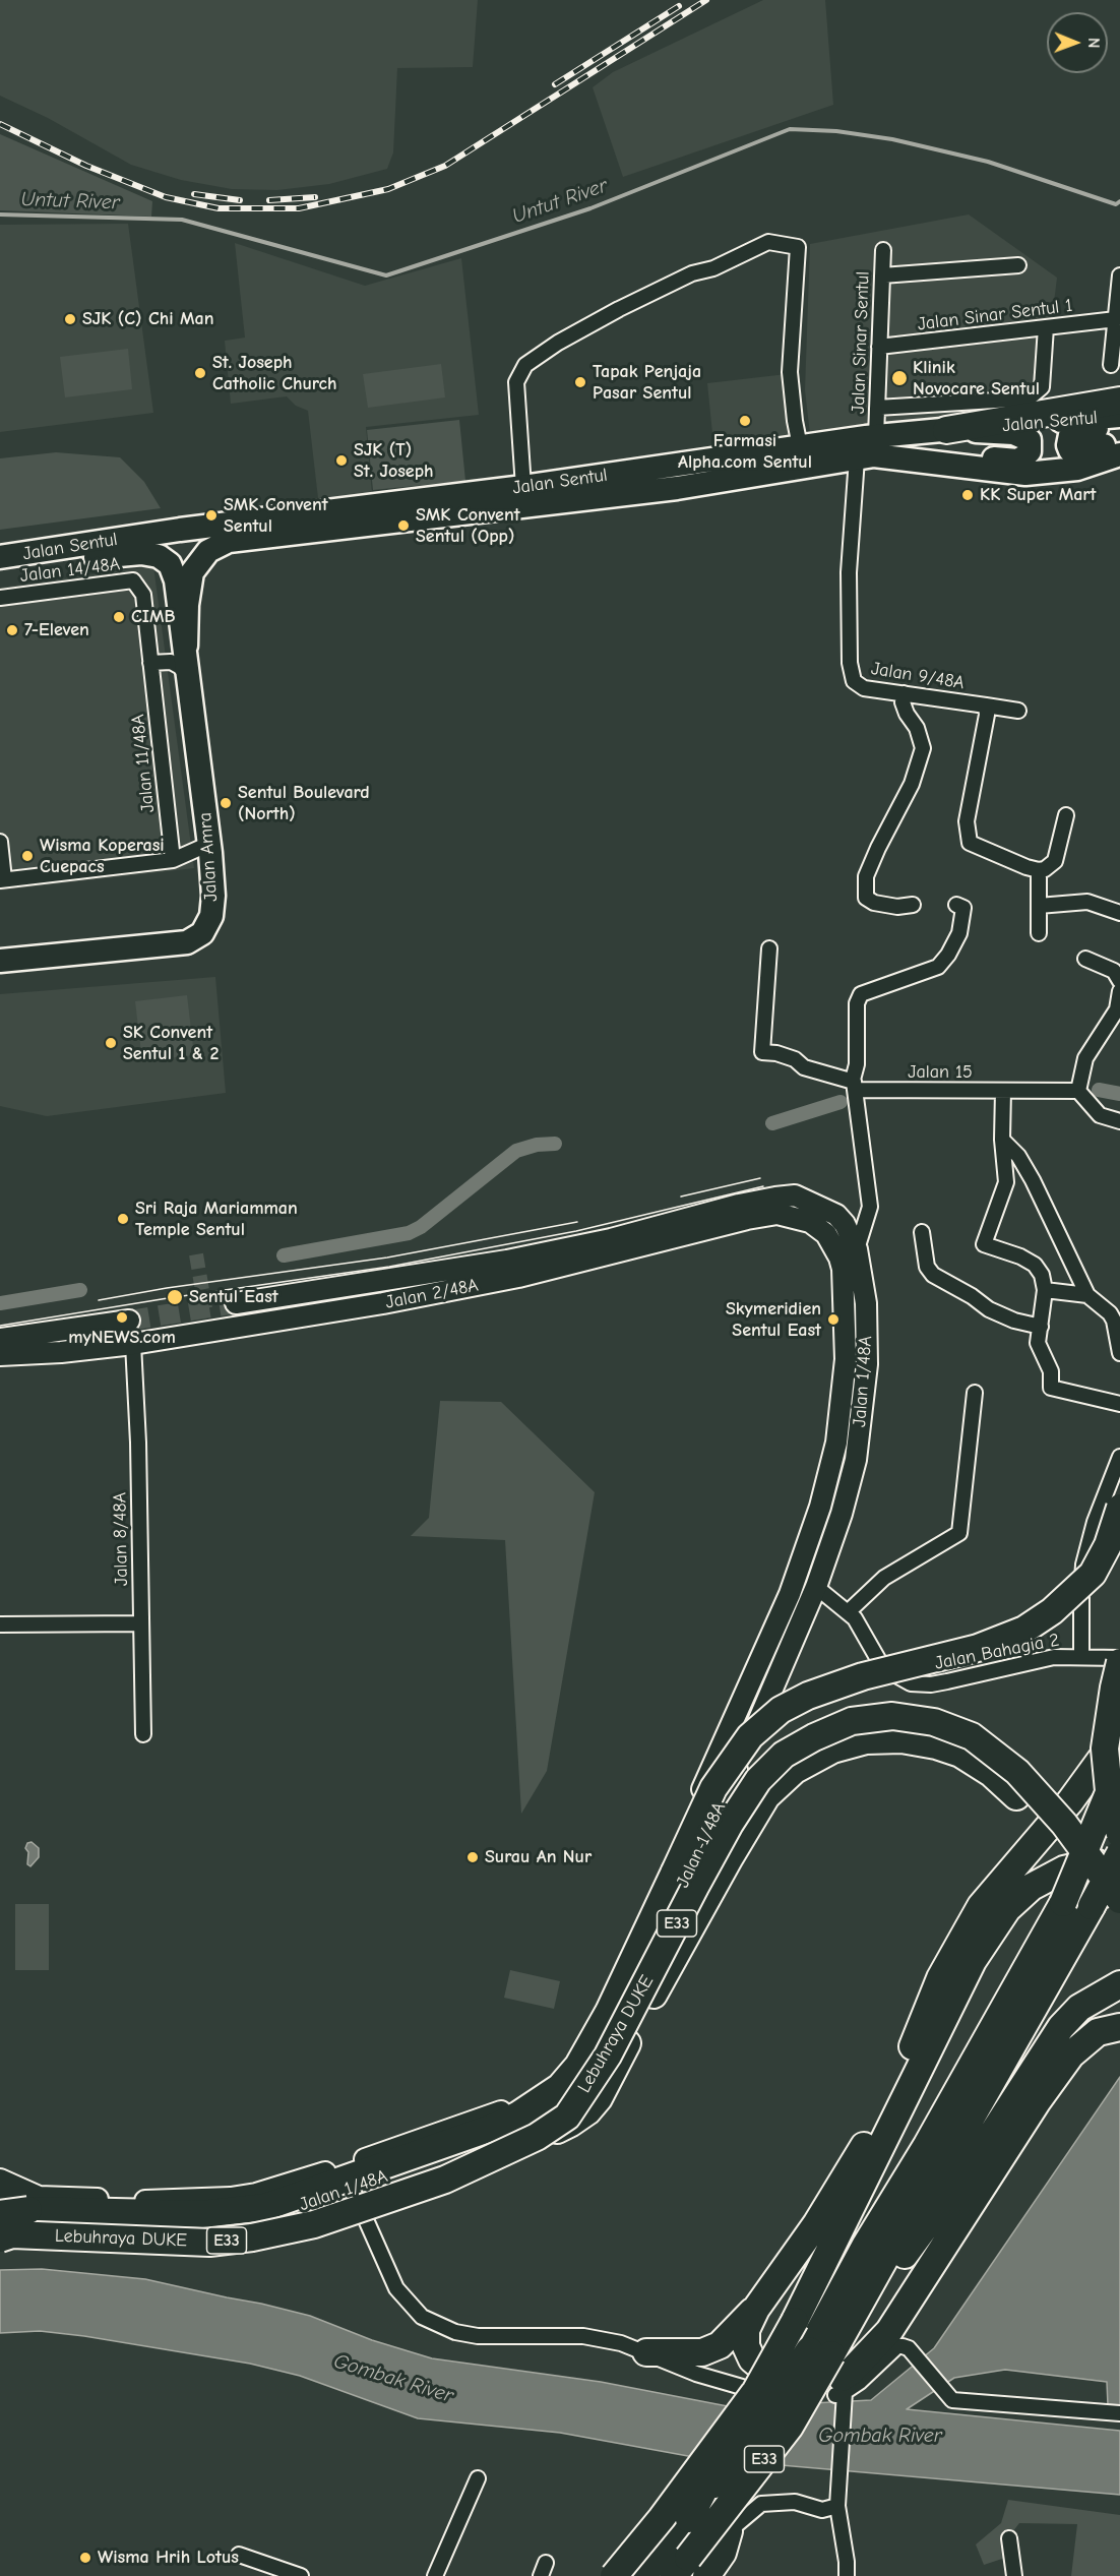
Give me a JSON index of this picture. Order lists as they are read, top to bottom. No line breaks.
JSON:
{"streets":{"highway":["E33","Lebuhraya DUKE"],"main road":["Jalan Sentul","Jalan Amra","Jalan 2/48A","Jalan 1/48A"],"street":["Jalan Sinar Sentul 1","Jalan Sinar Sentul","Jalan 14/48A","Jalan 9/48A","Jalan 11/48A","Jalan 15","Jalan 8/48A","Jalan Bahagia 2"]},"crossings":[["Jalan Sinar Sentul 1","Jalan Sinar Sentul"],["Jalan Sinar Sentul","Jalan Sentul"],["Jalan Sinar Sentul","Jalan 9/48A"],["Jalan Sentul","Jalan 9/48A"],["Jalan Sentul","Jalan Amra"],["Jalan 14/48A","Jalan 11/48A"],["Jalan 2/48A","Jalan 8/48A"],["Jalan 1/48A","Jalan Bahagia 2"]],"water":["Untut River","Gombak River"],"places":["SJK (C) Chi Man","St. Joseph Catholic Church","Klinik Novocare Sentul","Tapak Penjaja Pasar Sentul","Farmasi Alpha.com Sentul","SJK (T) St. Joseph","KK Super Mart","SMK Convent Sentul","SMK Convent Sentul (Opp)","CIMB","7-Eleven","Sentul Boulevard (North)","Wisma Koperasi Cuepacs","SK Convent Sentul 1 & 2","Sri Raja Mariamman Temple Sentul","Sentul East","myNEWS.com","Skymeridien Sentul East","Surau An Nur","Wisma Hrih Lotus"],"north":"right"}
